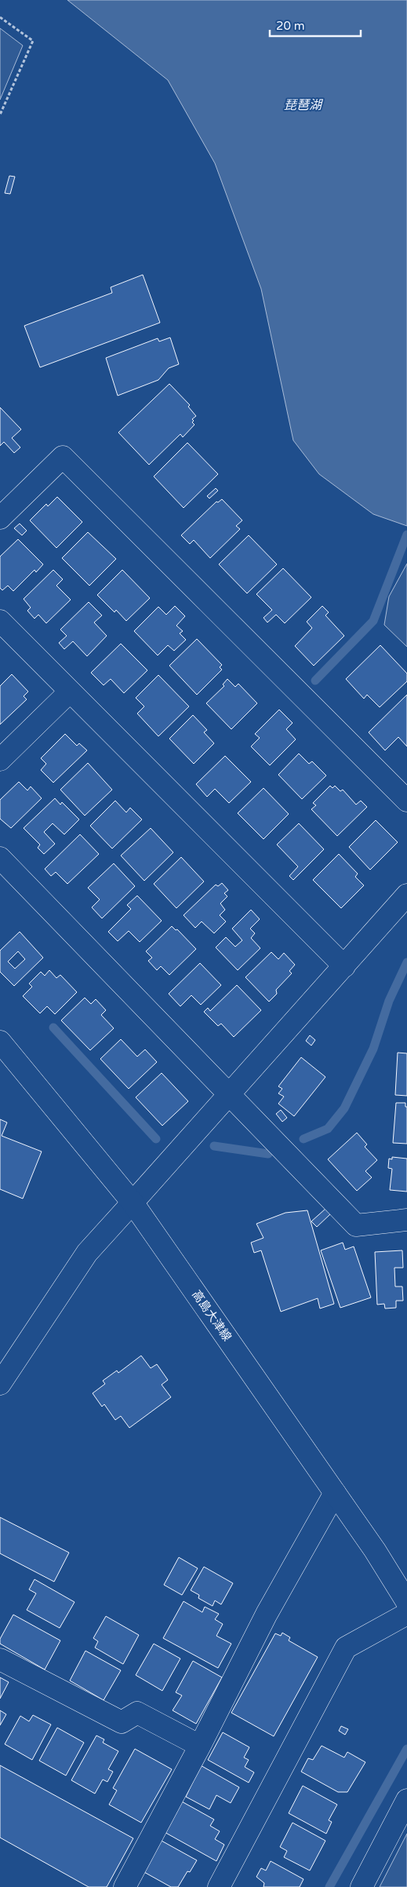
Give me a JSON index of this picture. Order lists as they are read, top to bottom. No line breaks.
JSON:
{"streets":{"street":["高島大津線"]},"water":["琵琶湖"],"scale_bar":"20 m"}
